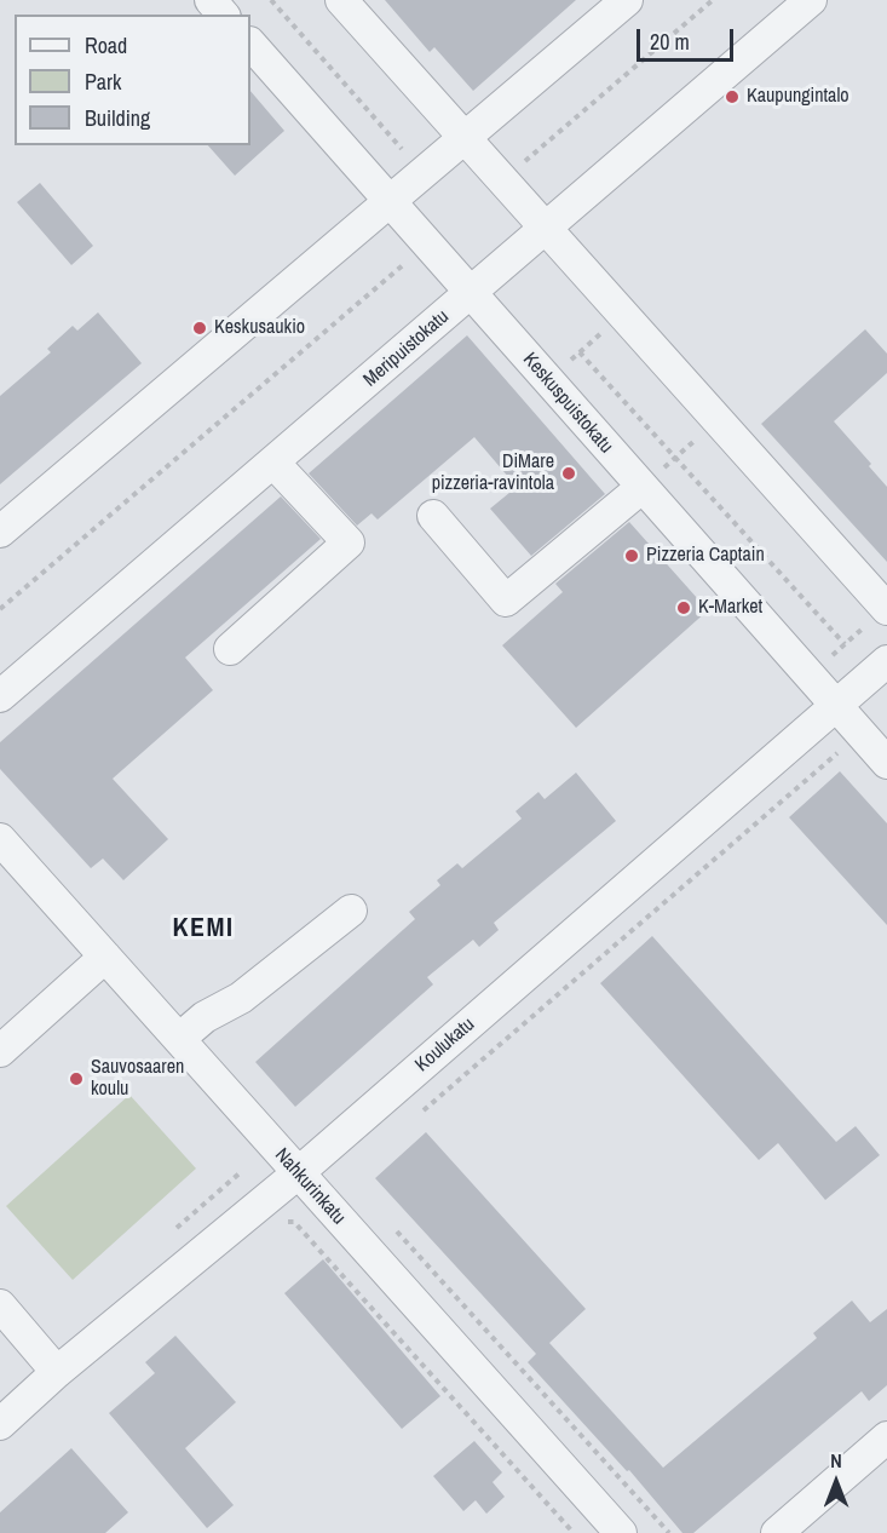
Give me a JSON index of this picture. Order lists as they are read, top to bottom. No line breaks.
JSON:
{"streets":{"street":["Meripuistokatu","Keskuspuistokatu","Koulukatu","Nahkurinkatu"]},"crossings":[["Meripuistokatu","Keskuspuistokatu"],["Keskuspuistokatu","Koulukatu"],["Koulukatu","Nahkurinkatu"]],"districts":["KEMI"],"places":["Kaupungintalo","Keskusaukio","DiMare pizzeria-ravintola","Pizzeria Captain","K-Market","Sauvosaaren koulu"],"legend":["Road","Park","Building"],"scale_bar":"20 m","north":"top"}
